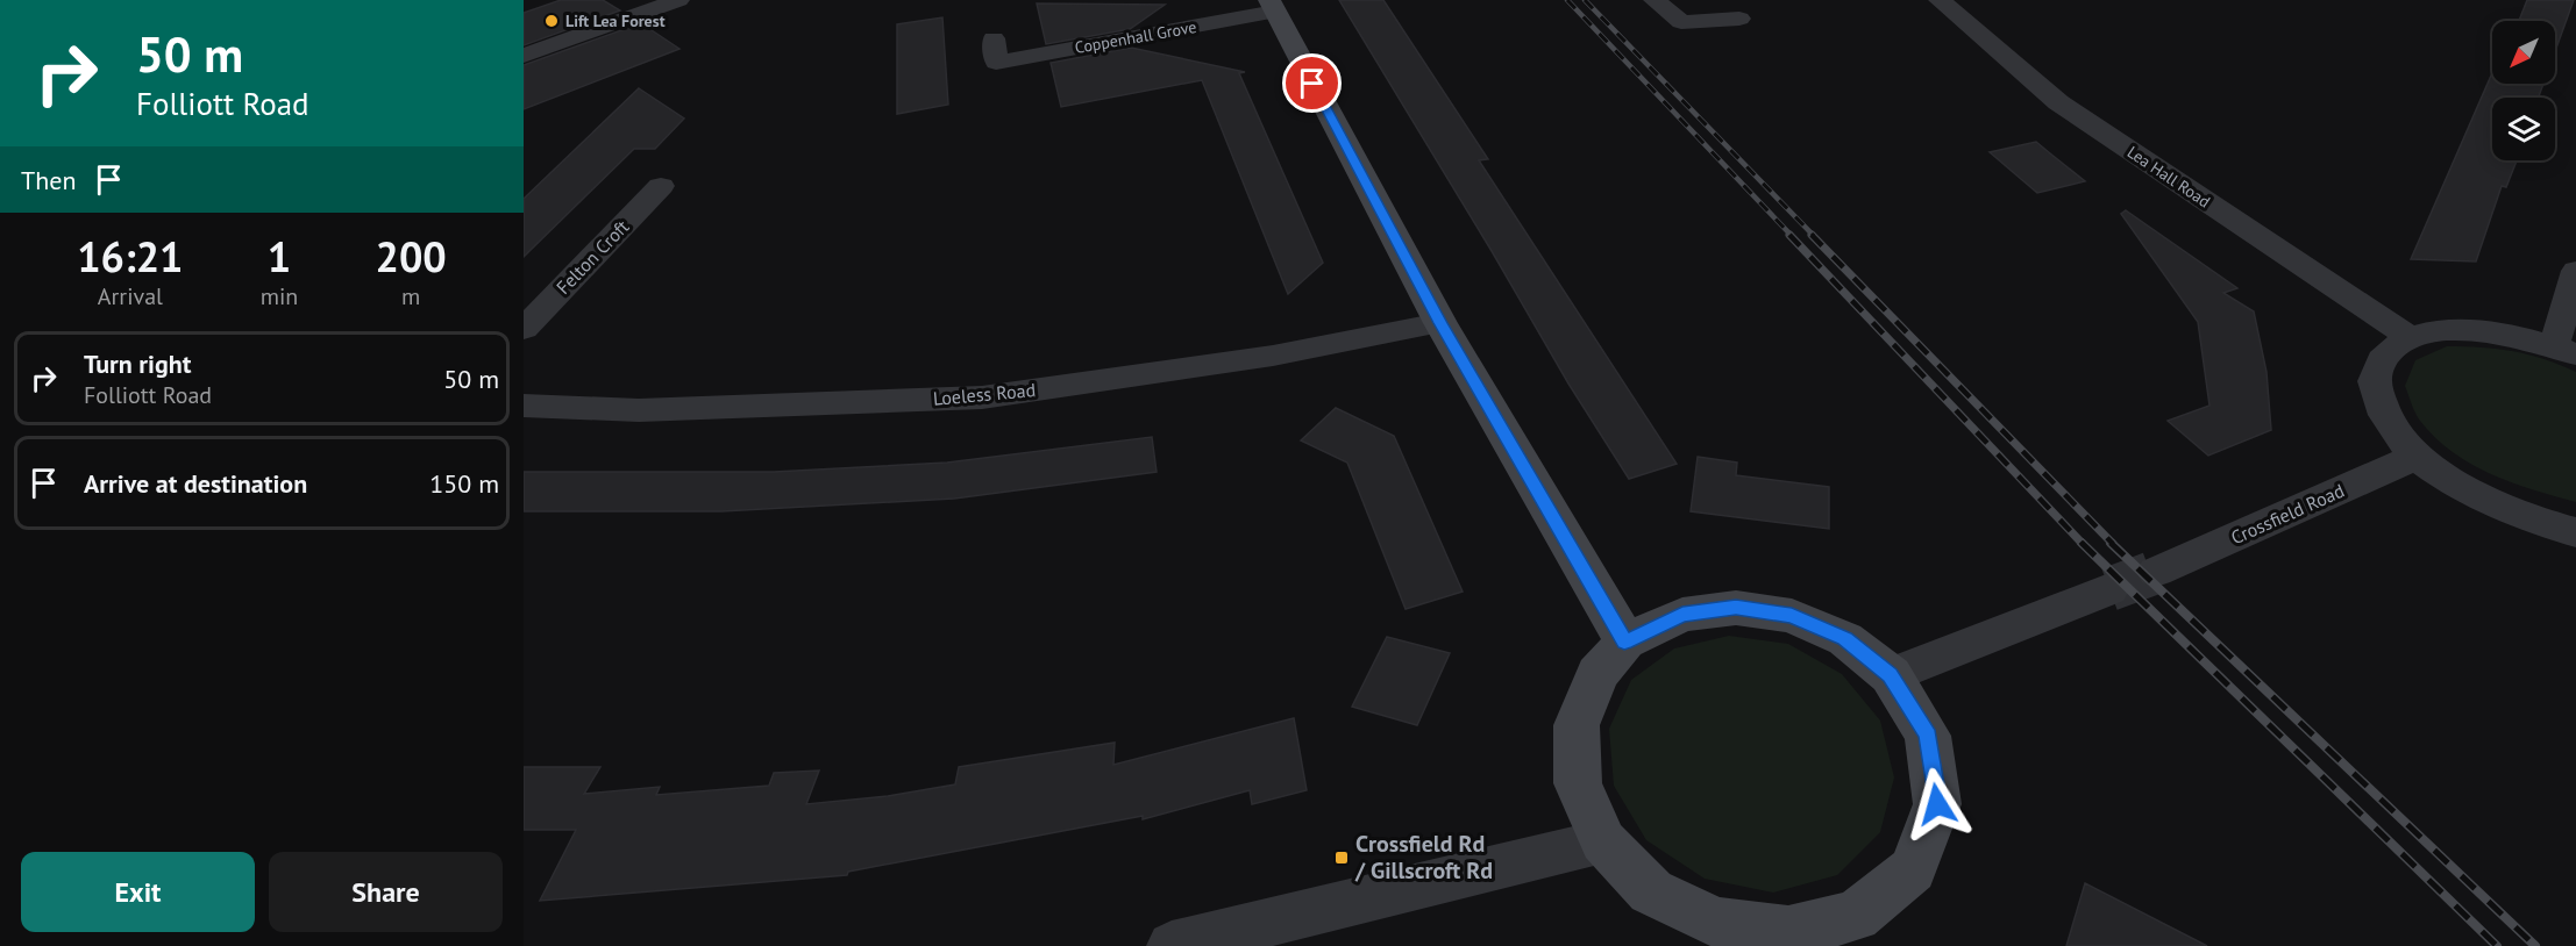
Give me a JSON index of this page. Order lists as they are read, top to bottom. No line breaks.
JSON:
{"streets":{"street":["Coppenhall Grove","Lea Hall Road","Felton Croft","Loeless Road","Crossfield Road"]},"places":{"other":["Lift Lea Forest"],"transit":["Crossfield Rd / Gillscroft Rd"]},"north":"bottom left","page":{"turn":["50 m","Folliott Road"],"then":"Then","eta":["16:21","Arrival","1","min","200","m"],"list":[{"name":"Turn right","note":"Folliott Road","value":"50 m"},{"name":"Arrive at destination","value":"150 m"}],"buttons":["Exit","Share"]}}
